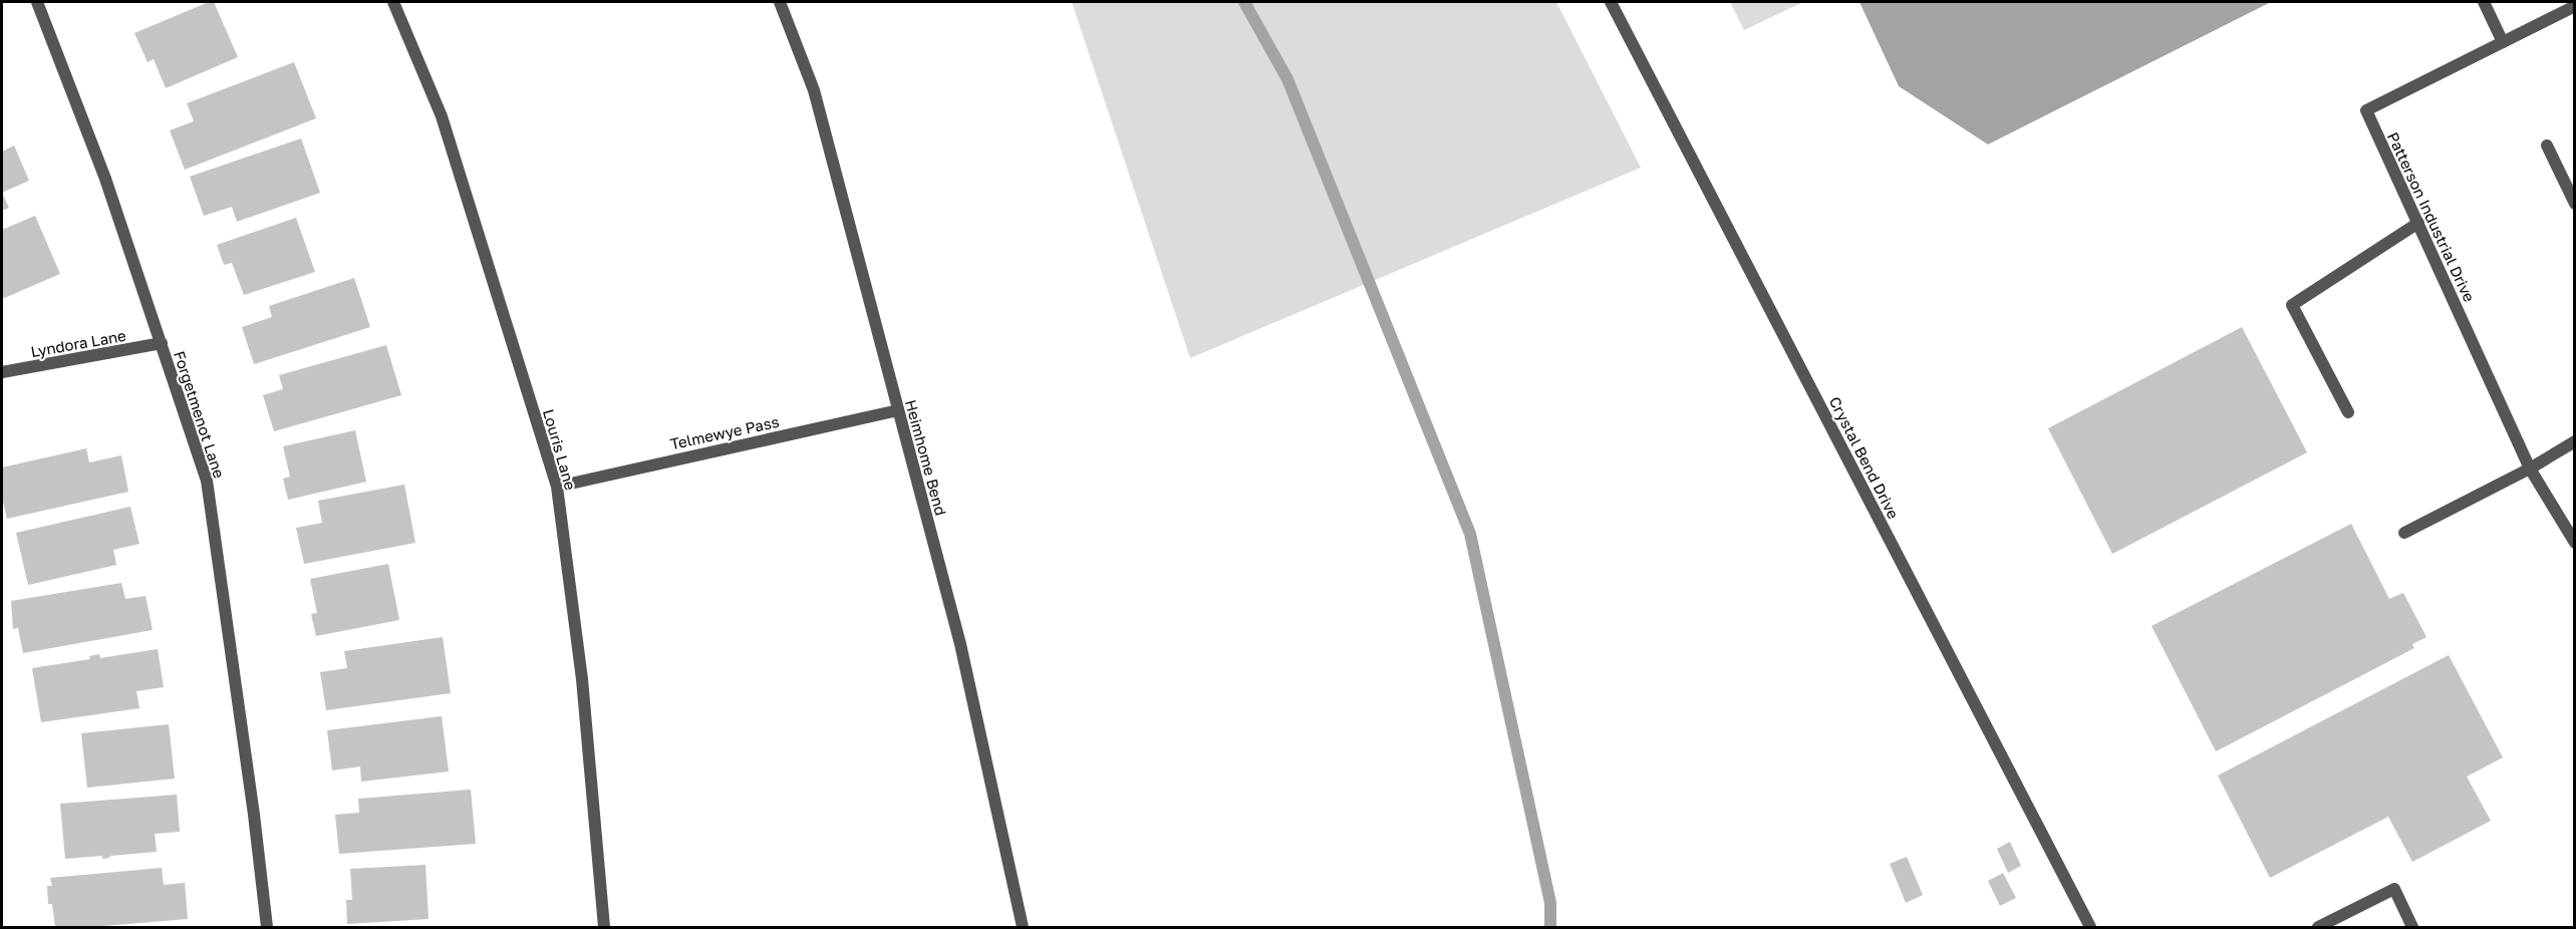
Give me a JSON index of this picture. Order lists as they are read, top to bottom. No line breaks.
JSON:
{"streets":{"street":["Patterson Industrial Drive","Lyndora Lane","Forgetmenot Lane","Telmewye Pass","Louris Lane","Heimhome Bend","Crystal Bend Drive"]},"crossings":[["Lyndora Lane","Forgetmenot Lane"],["Telmewye Pass","Louris Lane"],["Telmewye Pass","Heimhome Bend"]]}
